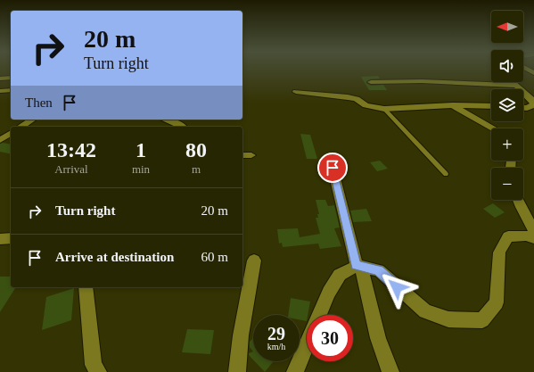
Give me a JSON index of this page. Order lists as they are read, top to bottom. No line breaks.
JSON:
{"north":"left","page":{"map_buttons":["+","−"],"turn":["20 m","Turn right"],"then":"Then","eta":["13:42","Arrival","1","min","80","m"],"list":[{"name":"Turn right","value":"20 m"},{"name":"Arrive at destination","value":"60 m"}],"speed":"29 km/h","limit":"30"}}
